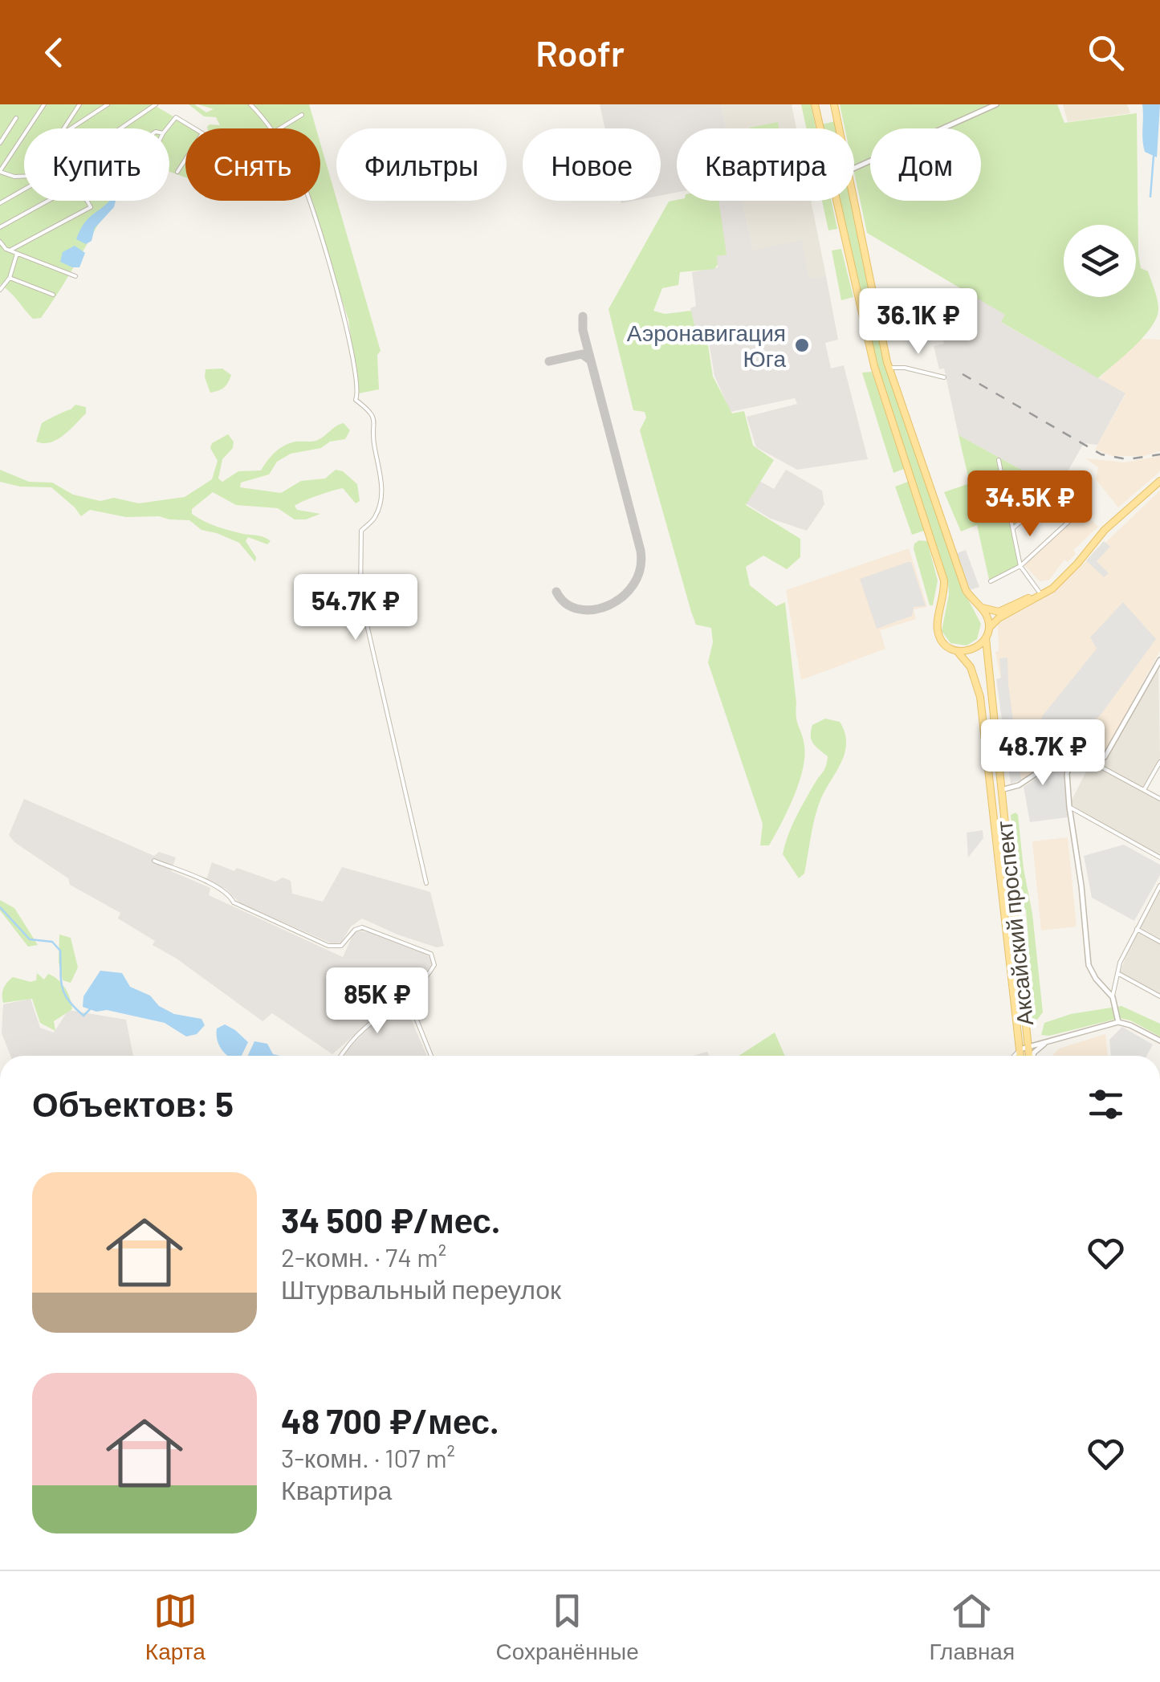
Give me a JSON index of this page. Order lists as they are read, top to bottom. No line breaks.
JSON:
{"streets":{"main road":["Аксайский проспект"]},"places":["Аэронавигация Юга"],"page":{"header":"Roofr","chip":["Купить","Снять","Фильтры","Новое","Квартира","Дом"],"price":["36.1K ₽","34.5K ₽","54.7K ₽","48.7K ₽","85K ₽"],"heading":"Объектов: 5","list":[{"name":"34 500 ₽/мес.","note":"2-комн. · 74 m² · Штурвальный переулок"},{"name":"48 700 ₽/мес.","note":"3-комн. · 107 m² · Квартира"}],"tabs":["Карта","Сохранённые","Главная"]}}
